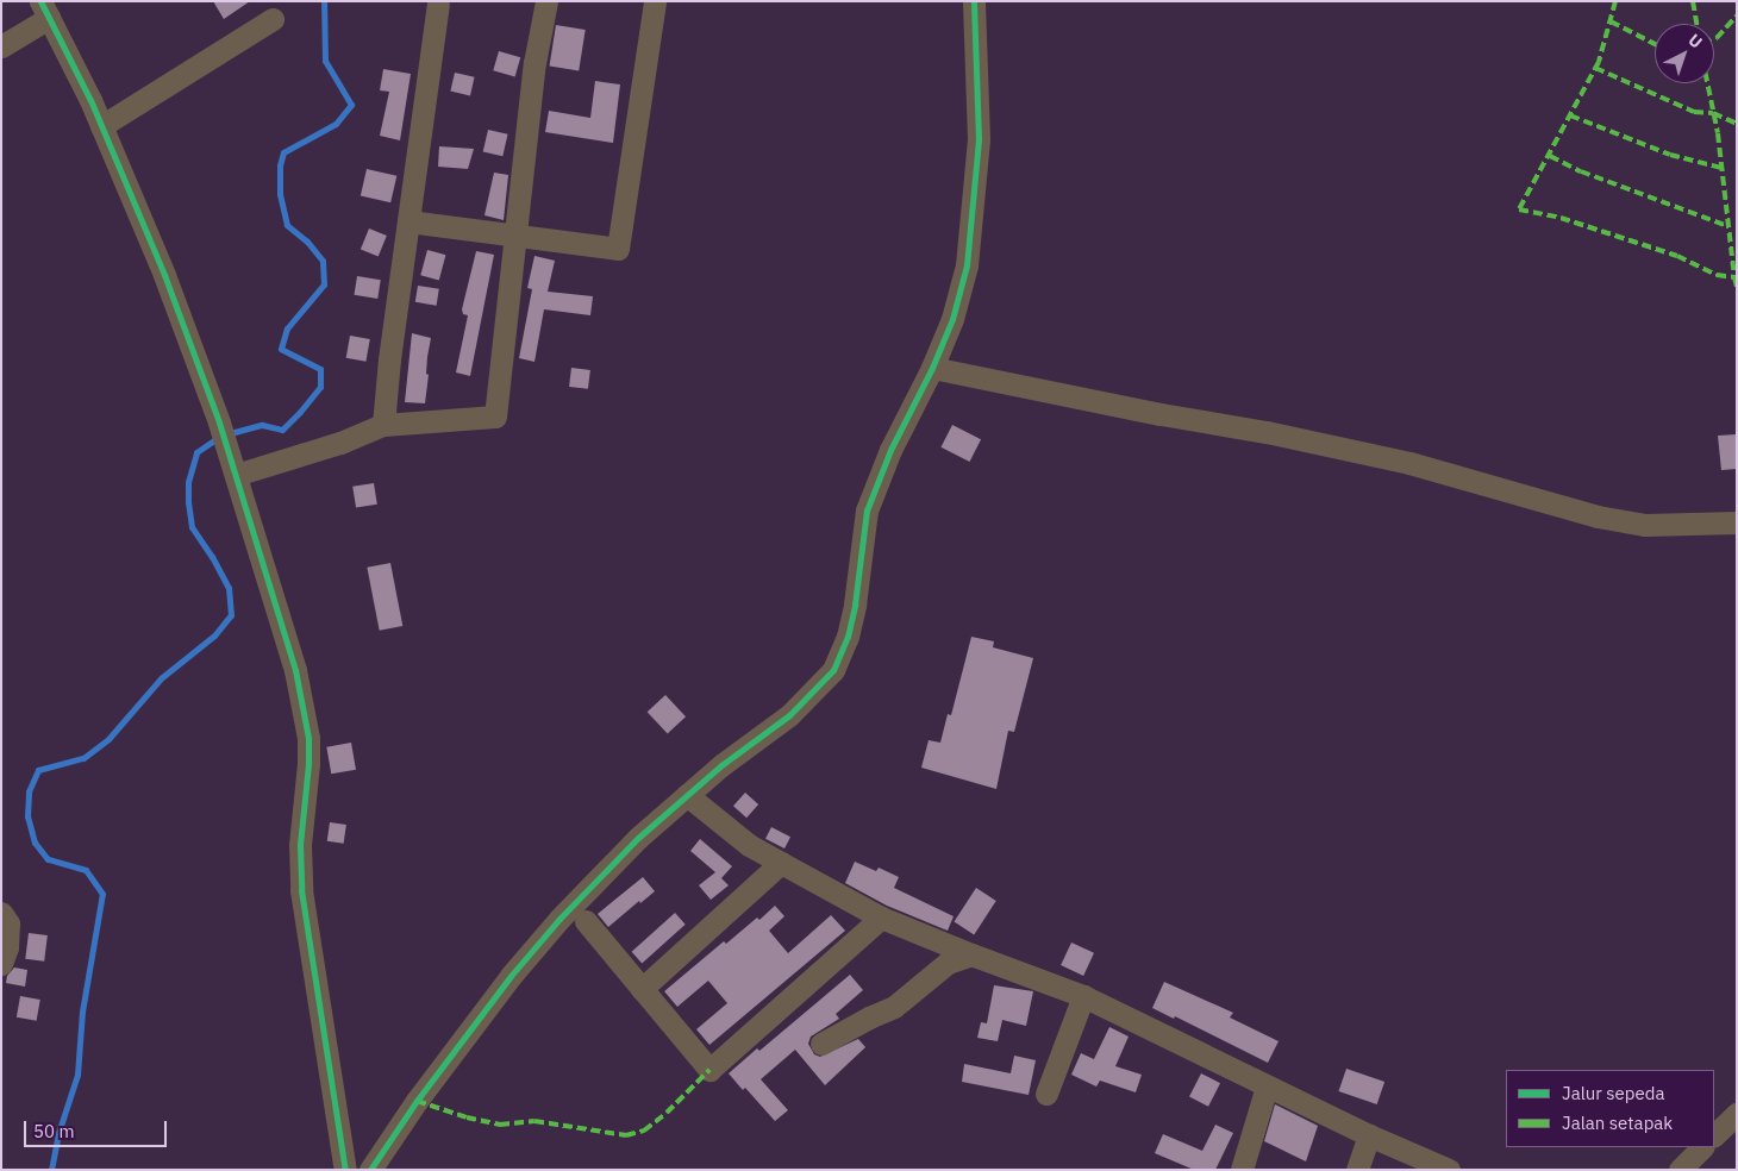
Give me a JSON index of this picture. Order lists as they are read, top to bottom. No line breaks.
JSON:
{"legend":["Jalur sepeda","Jalan setapak"],"scale_bar":"50 m","north":"top right"}
